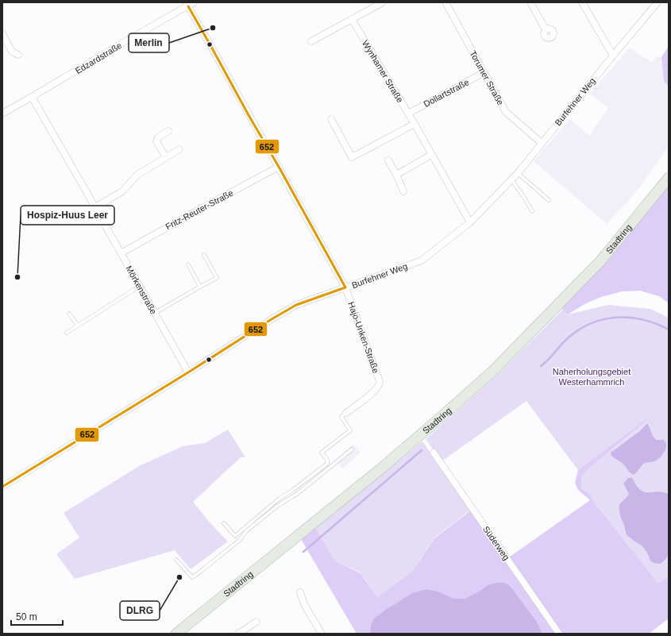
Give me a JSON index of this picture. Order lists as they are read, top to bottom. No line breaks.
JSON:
{"streets":{"highway":["Stadtring"],"street":["Edzardstraße","Wynhamer Straße","Torumer Straße","Dollartstraße","Burfehner Weg","Fritz-Reuter-Straße","Mörkenstraße","Hajo-Unken-Straße","Süderweg"]},"crossings":[["Edzardstraße","Mörkenstraße"],["Edzardstraße","Hajo-Unken-Straße"],["Wynhamer Straße","Dollartstraße"],["Wynhamer Straße","Burfehner Weg"],["Torumer Straße","Dollartstraße"],["Torumer Straße","Burfehner Weg"],["Burfehner Weg","Mörkenstraße"],["Burfehner Weg","Hajo-Unken-Straße"],["Fritz-Reuter-Straße","Mörkenstraße"],["Fritz-Reuter-Straße","Hajo-Unken-Straße"]],"parks":["Naherholungsgebiet Westerhammrich"],"places":["Merlin","Hospiz-Huus Leer","DLRG"],"lines":["transit line 652"],"scale_bar":"50 m"}
